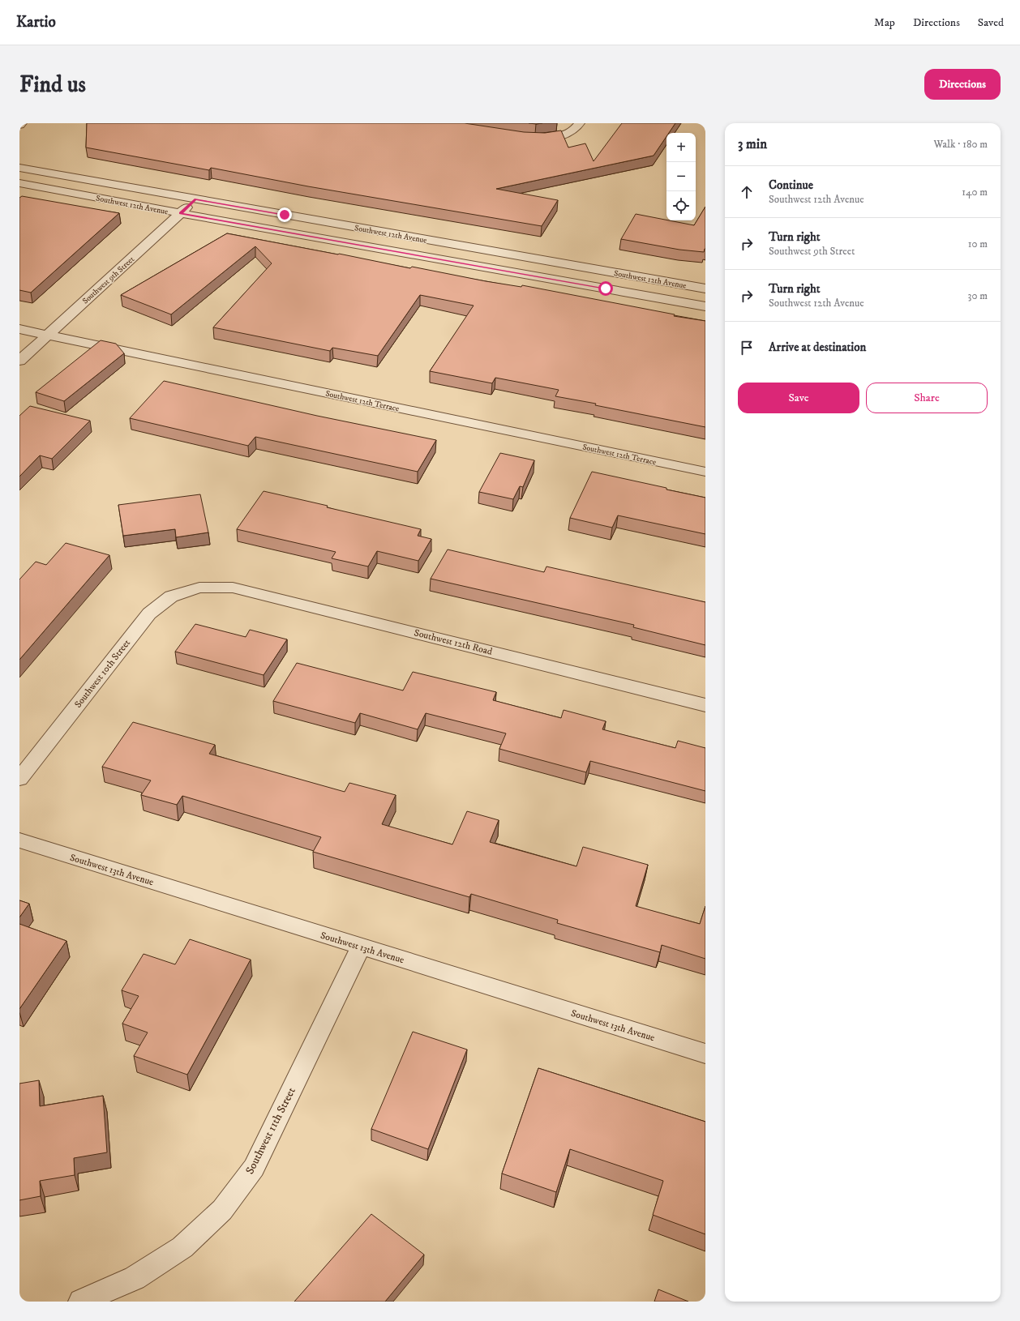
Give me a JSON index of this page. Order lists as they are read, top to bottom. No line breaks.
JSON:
{"streets":{"street":["Southwest 12th Avenue","Southwest 9th Street","Southwest 12th Terrace","Southwest 12th Road","Southwest 10th Street","Southwest 13th Avenue","Southwest 11th Street"]},"crossings":[["Southwest 12th Avenue","Southwest 9th Street"],["Southwest 9th Street","Southwest 12th Terrace"],["Southwest 12th Road","Southwest 10th Street"],["Southwest 13th Avenue","Southwest 11th Street"]],"page":{"header":"Kartio","nav":["Map","Directions","Saved"],"buttons":["Directions",["Save","Share"]],"title":"Find us","heading":["3 min","Walk · 180 m"],"map_buttons":["+","−"],"list":[["Continue","Southwest 12th Avenue","140 m"],["Turn right","Southwest 9th Street","10 m"],["Turn right","Southwest 12th Avenue","30 m"],"Arrive at destination"]}}
